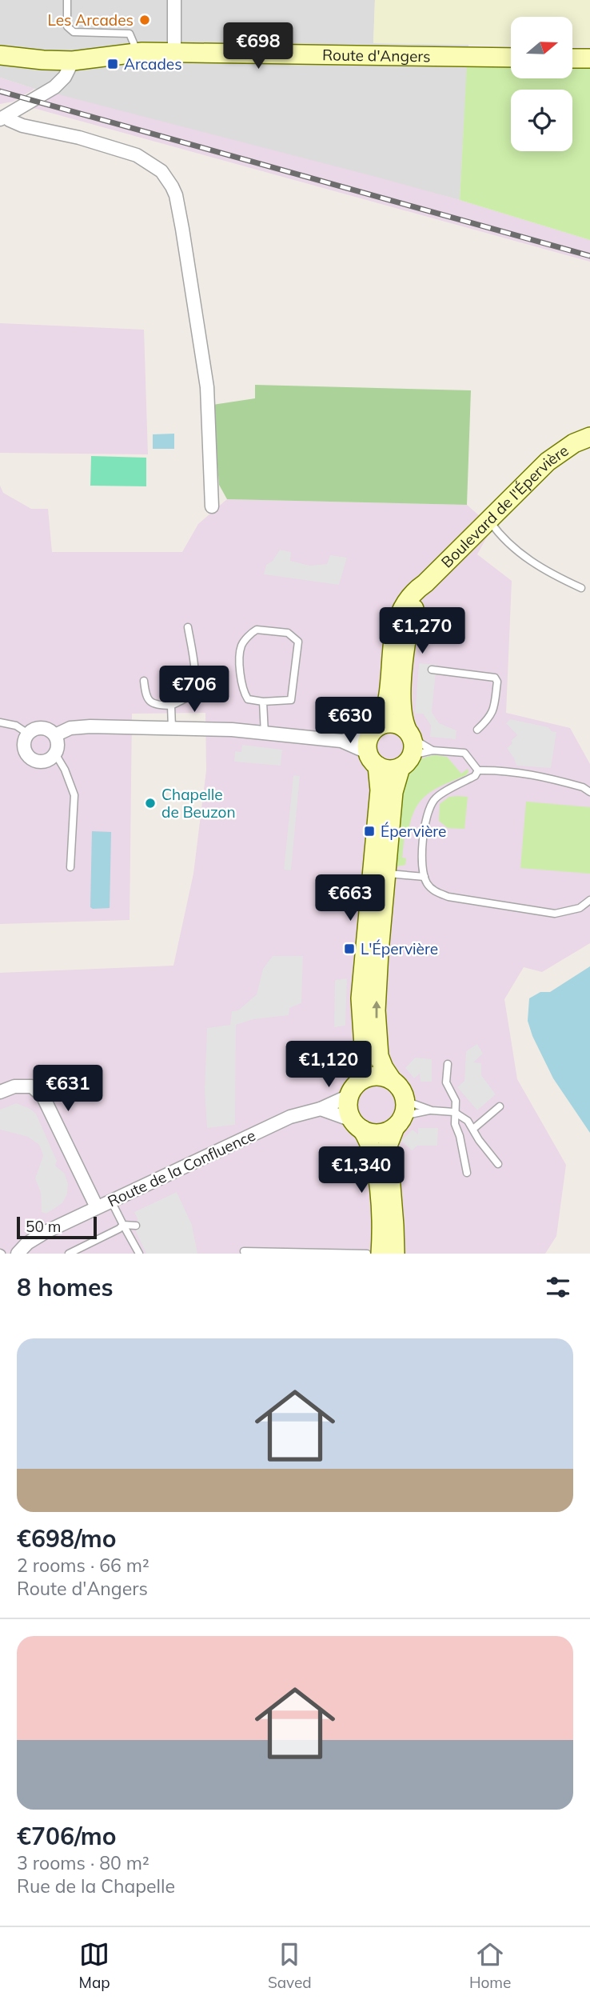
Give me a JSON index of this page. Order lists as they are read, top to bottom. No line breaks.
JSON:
{"streets":{"street":["Route d'Angers","Boulevard de l'Épervière","Route de la Confluence"]},"crossings":[["Boulevard de l'Épervière","Route de la Confluence"]],"places":{"other":["Les Arcades","Chapelle de Beuzon"],"transit":["Arcades","Épervière","L'Épervière"]},"scale_bar":"50 m","north":"right","page":{"price":["€698","€1,270","€706","€630","€663","€1,120","€631","€1,340"],"scale":"50 m","heading":"8 homes","list":[{"name":"€698/mo","note":"2 rooms · 66 m² · Route d'Angers"},{"name":"€706/mo","note":"3 rooms · 80 m² · Rue de la Chapelle"}],"tabs":["Map","Saved","Home"]}}
